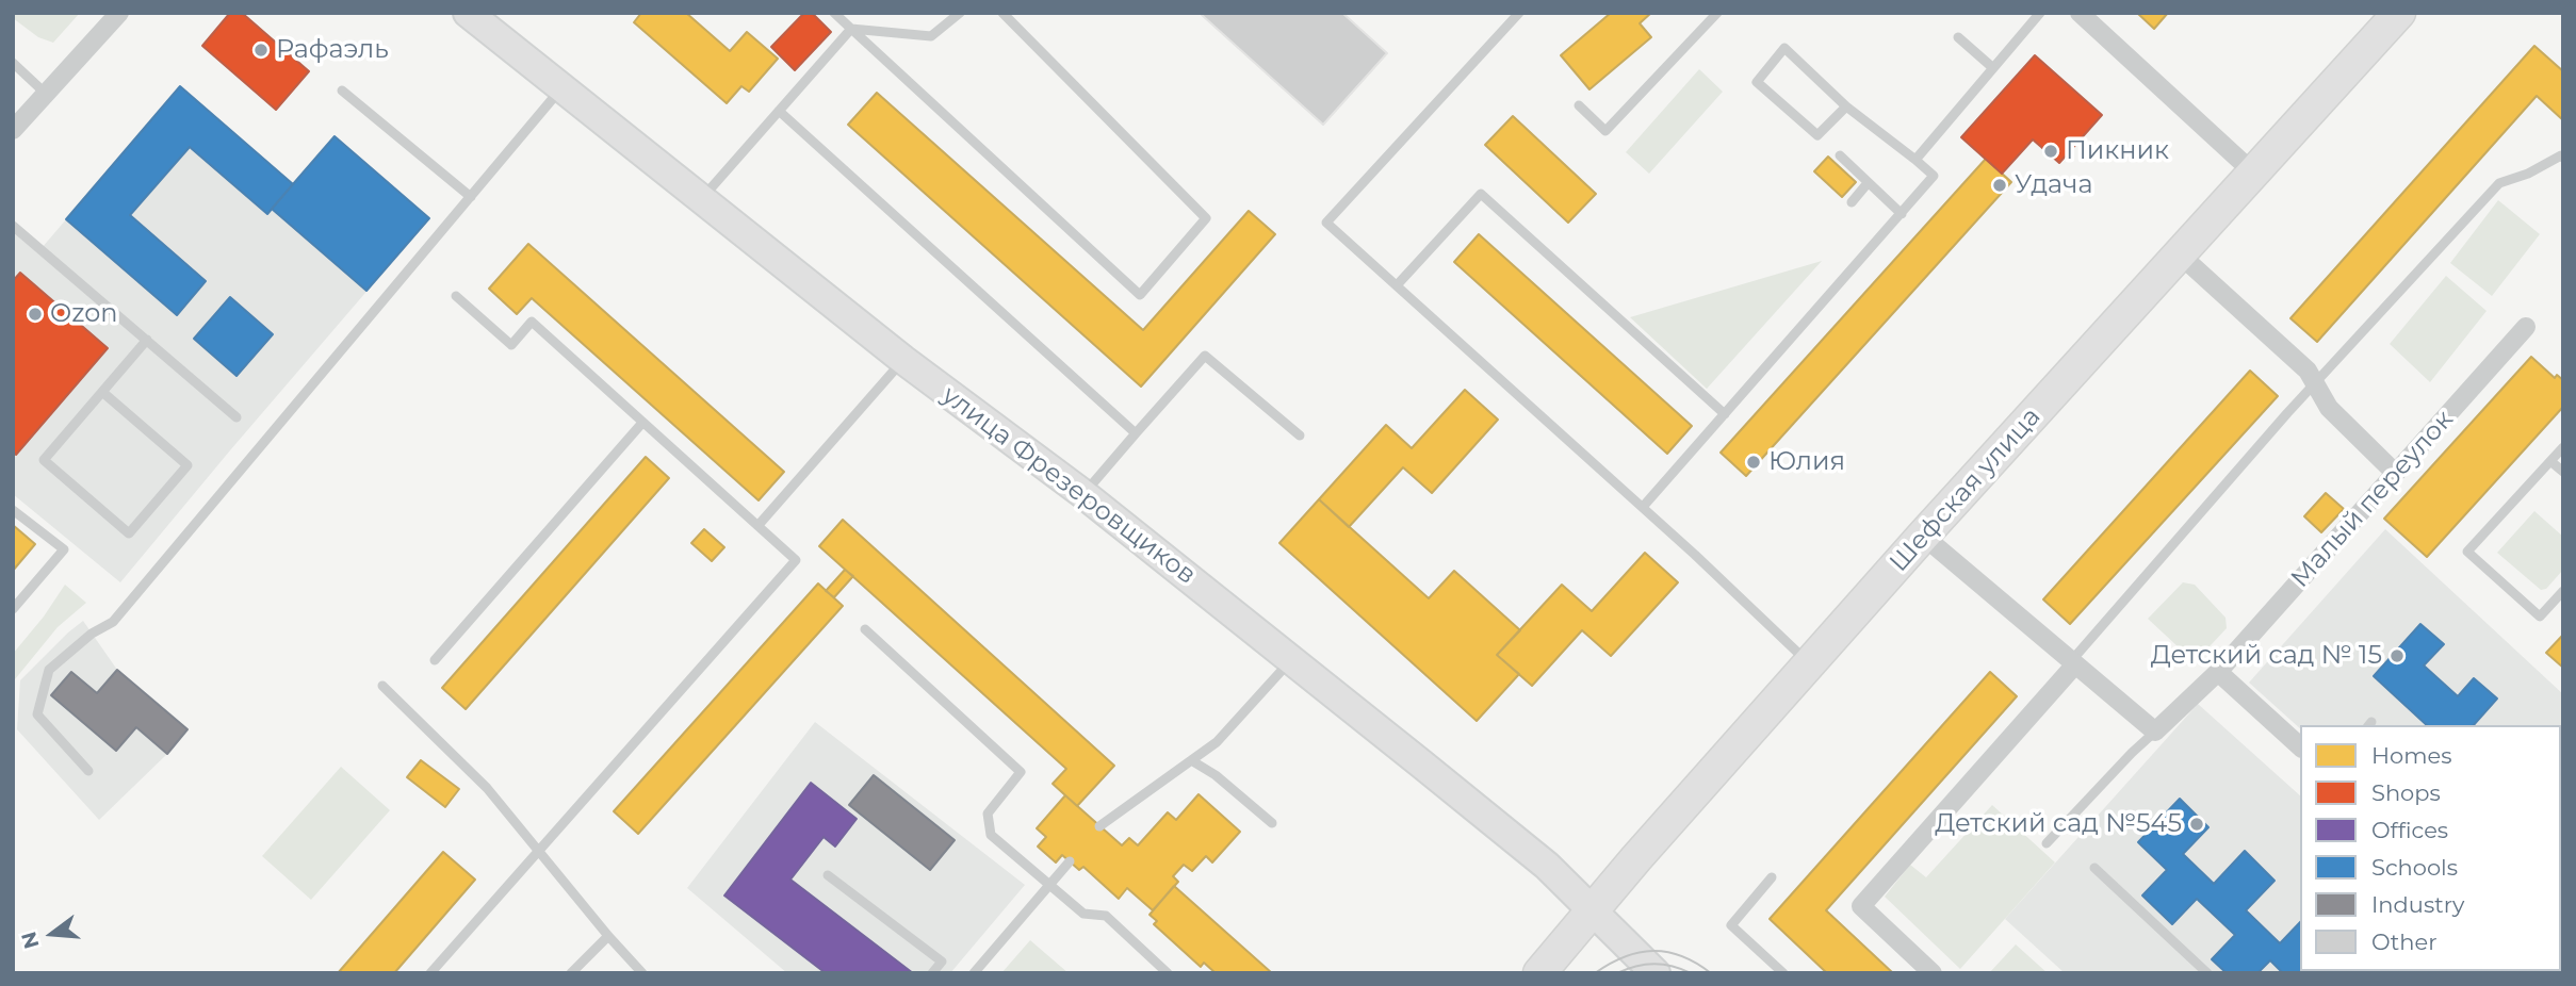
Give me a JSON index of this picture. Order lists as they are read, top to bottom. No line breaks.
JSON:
{"streets":{"main road":["улица Фрезеровщиков","Шефская улица"],"street":["Малый переулок"]},"crossings":[["улица Фрезеровщиков","Шефская улица"]],"places":["Рафаэль","Пикник","Удача","Ozon","Юлия","Детский сад № 15","Детский сад №545"],"legend":["Homes","Shops","Offices","Schools","Industry","Other"],"north":"left"}
